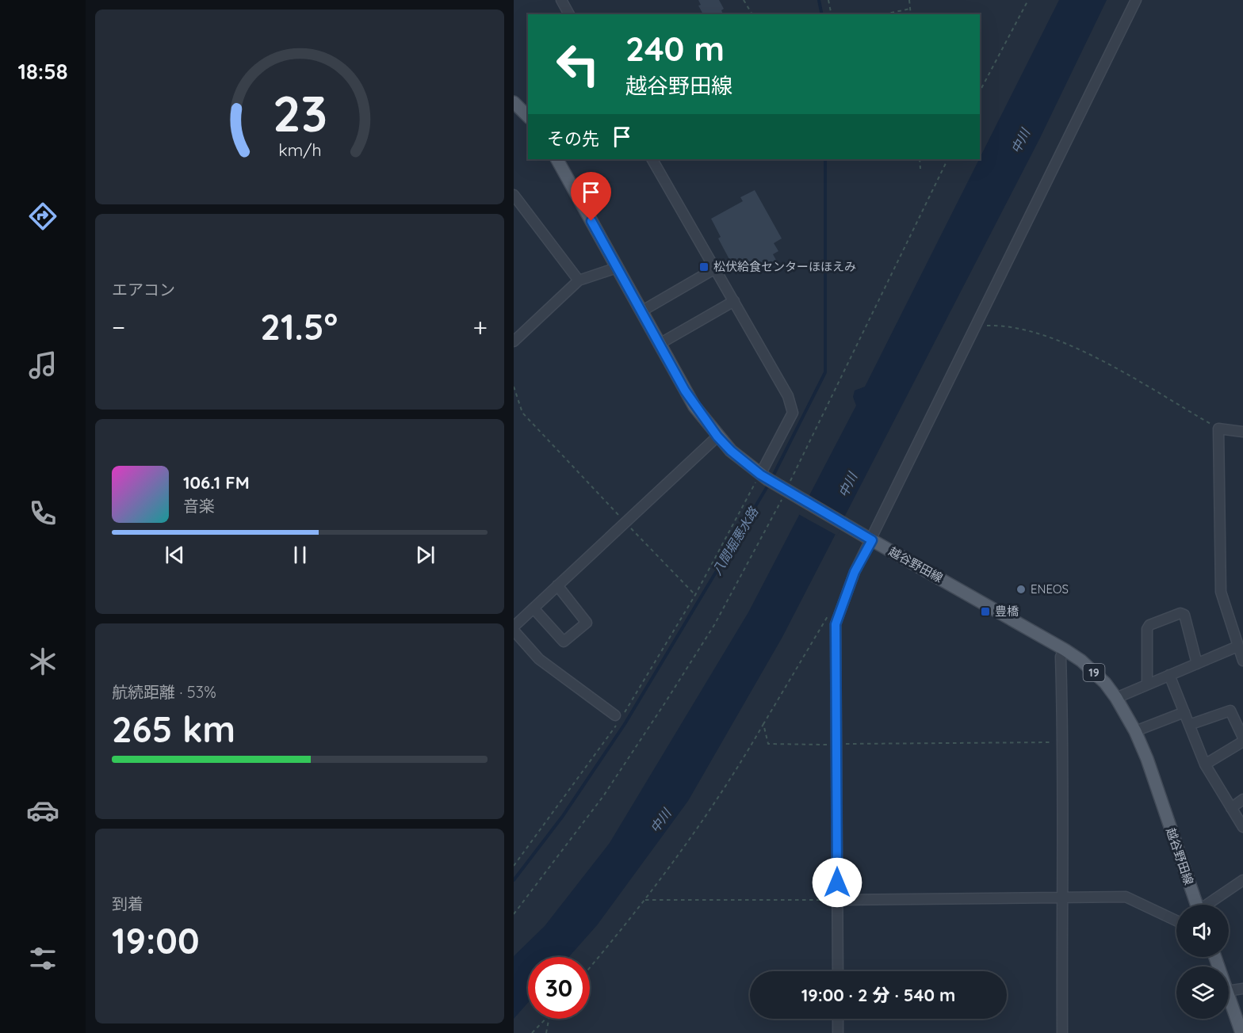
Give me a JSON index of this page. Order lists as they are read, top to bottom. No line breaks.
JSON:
{"streets":{"main road":["越谷野田線","19"]},"water":["中川","八間堀悪水路"],"places":{"transit":["松伏給食センターほほえみ","豊橋"],"other":["ENEOS"]},"page":{"tabs":"18:58","turn":["240 m","越谷野田線"],"then":"その先","tile":["エアコン",["航続距離 · 53%","265 km"],["到着","19:00"]],"heat":["−","21.5°","+"],"song":["106.1 FM","音楽"],"limit":"30","trip":"19:00 · 2 分 · 540 m","gauge":["23","km/h"]}}
